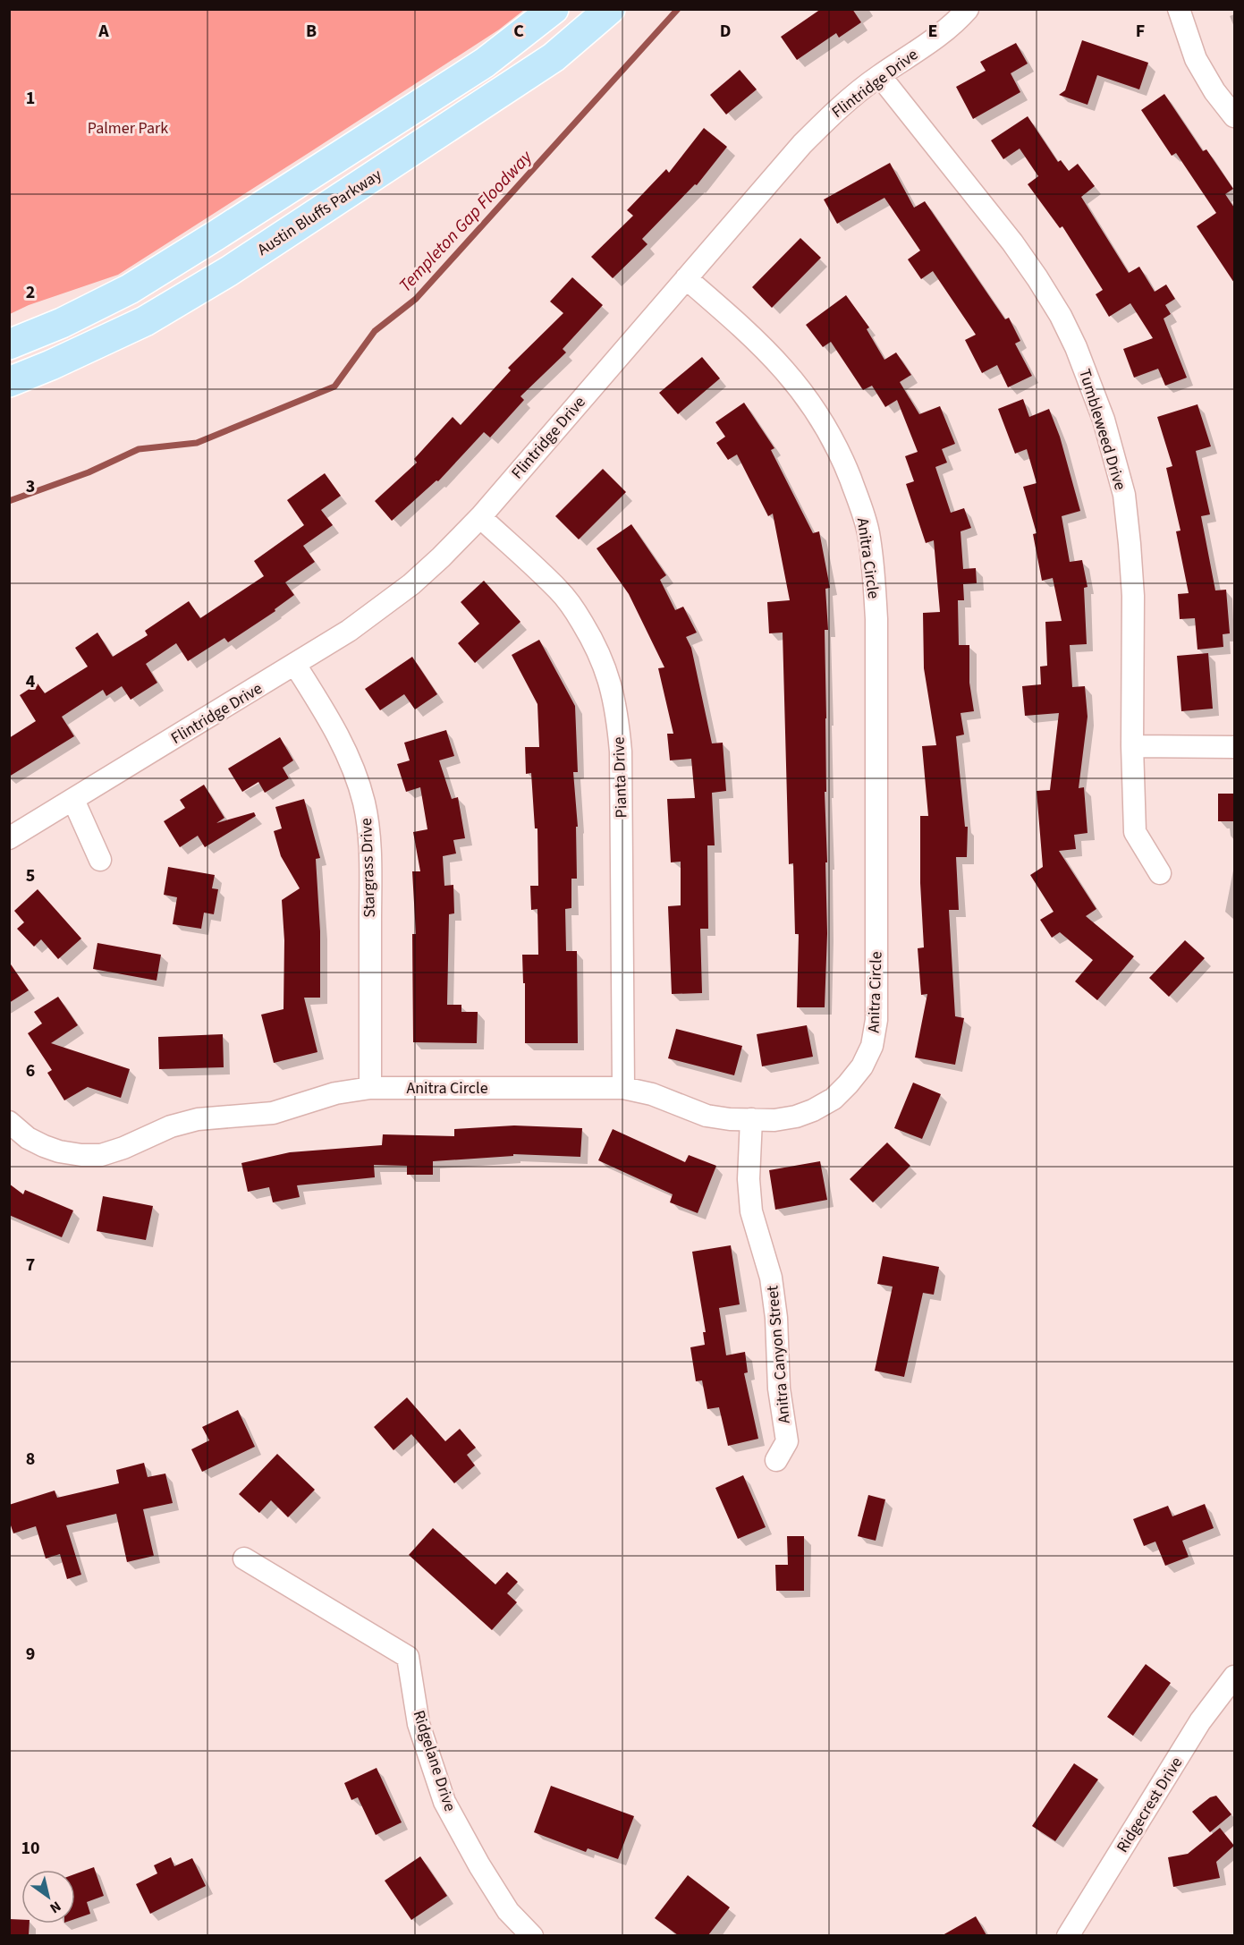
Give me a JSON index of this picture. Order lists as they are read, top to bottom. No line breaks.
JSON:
{"streets":{"main road":["Austin Bluffs Parkway"],"street":["Flintridge Drive","Tumbleweed Drive","Anitra Circle","Pianta Drive","Stargrass Drive","Anitra Canyon Street","Ridgelane Drive","Ridgecrest Drive"]},"crossings":[["Flintridge Drive","Tumbleweed Drive"],["Flintridge Drive","Anitra Circle"],["Flintridge Drive","Pianta Drive"],["Flintridge Drive","Stargrass Drive"],["Anitra Circle","Pianta Drive"],["Anitra Circle","Stargrass Drive"],["Anitra Circle","Anitra Canyon Street"]],"water":["Templeton Gap Floodway"],"parks":["Palmer Park"],"north":"bottom right","grid":{"columns":["A","B","C","D","E","F"],"rows":["1","2","3","4","5","6","7","8","9","10"]}}
